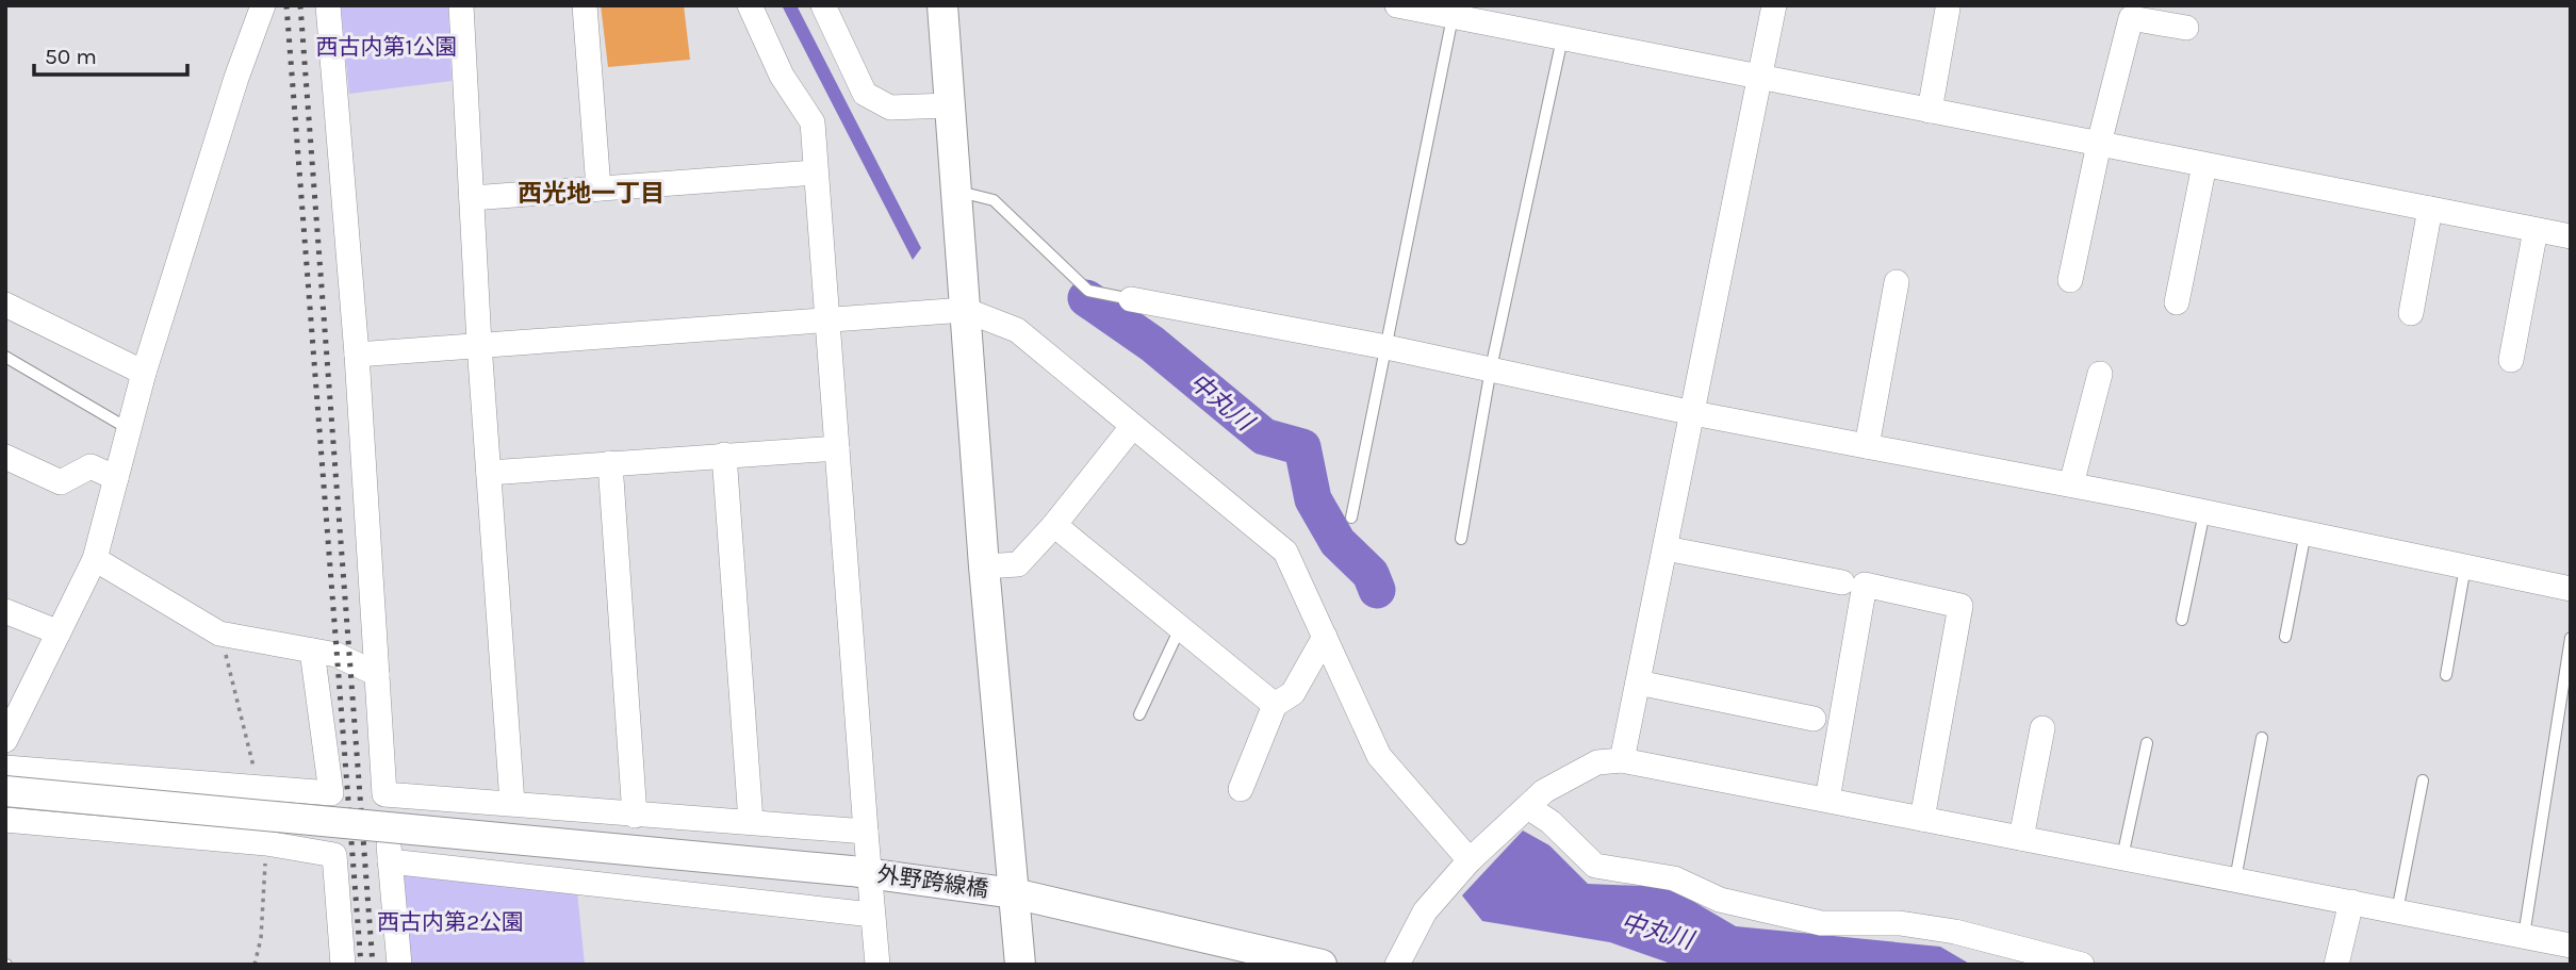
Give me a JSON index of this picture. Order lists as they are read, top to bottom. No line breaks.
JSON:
{"streets":{"street":["外野跨線橋"]},"districts":["西光地一丁目"],"water":["中丸川"],"parks":["西古内第1公園","西古内第2公園"],"scale_bar":"50 m"}
